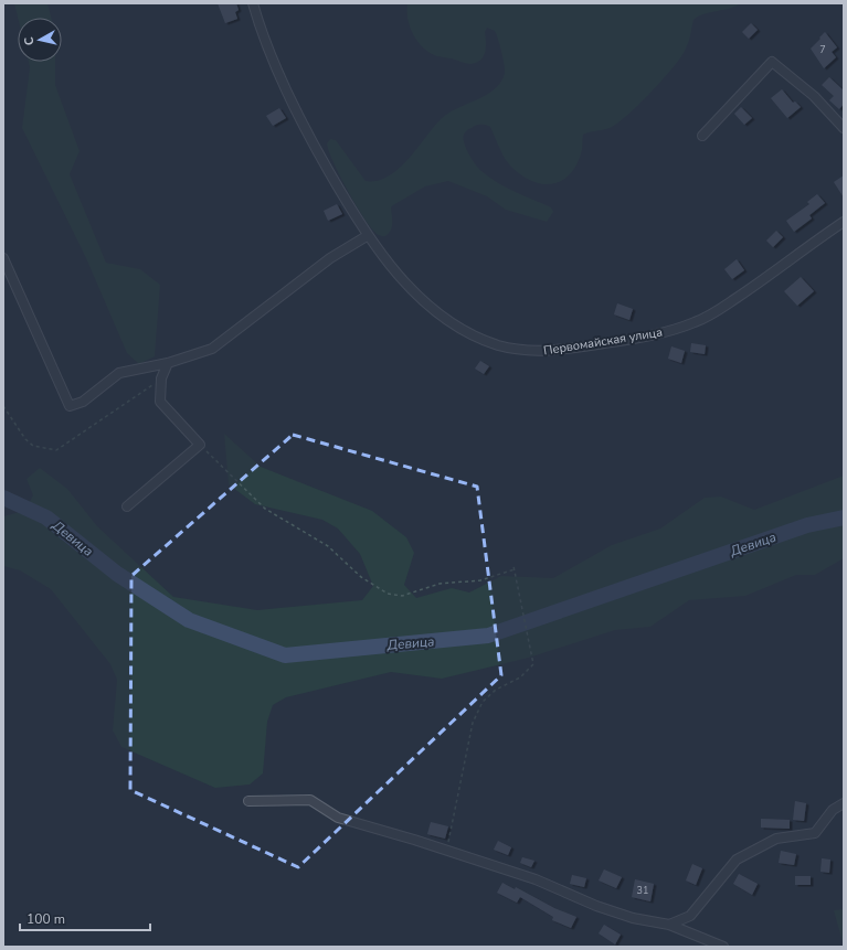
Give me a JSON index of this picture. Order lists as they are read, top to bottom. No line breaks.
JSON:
{"streets":{"street":["Первомайская улица"]},"water":["Девица"],"house_numbers":["7","31"],"scale_bar":"100 m","north":"left"}
